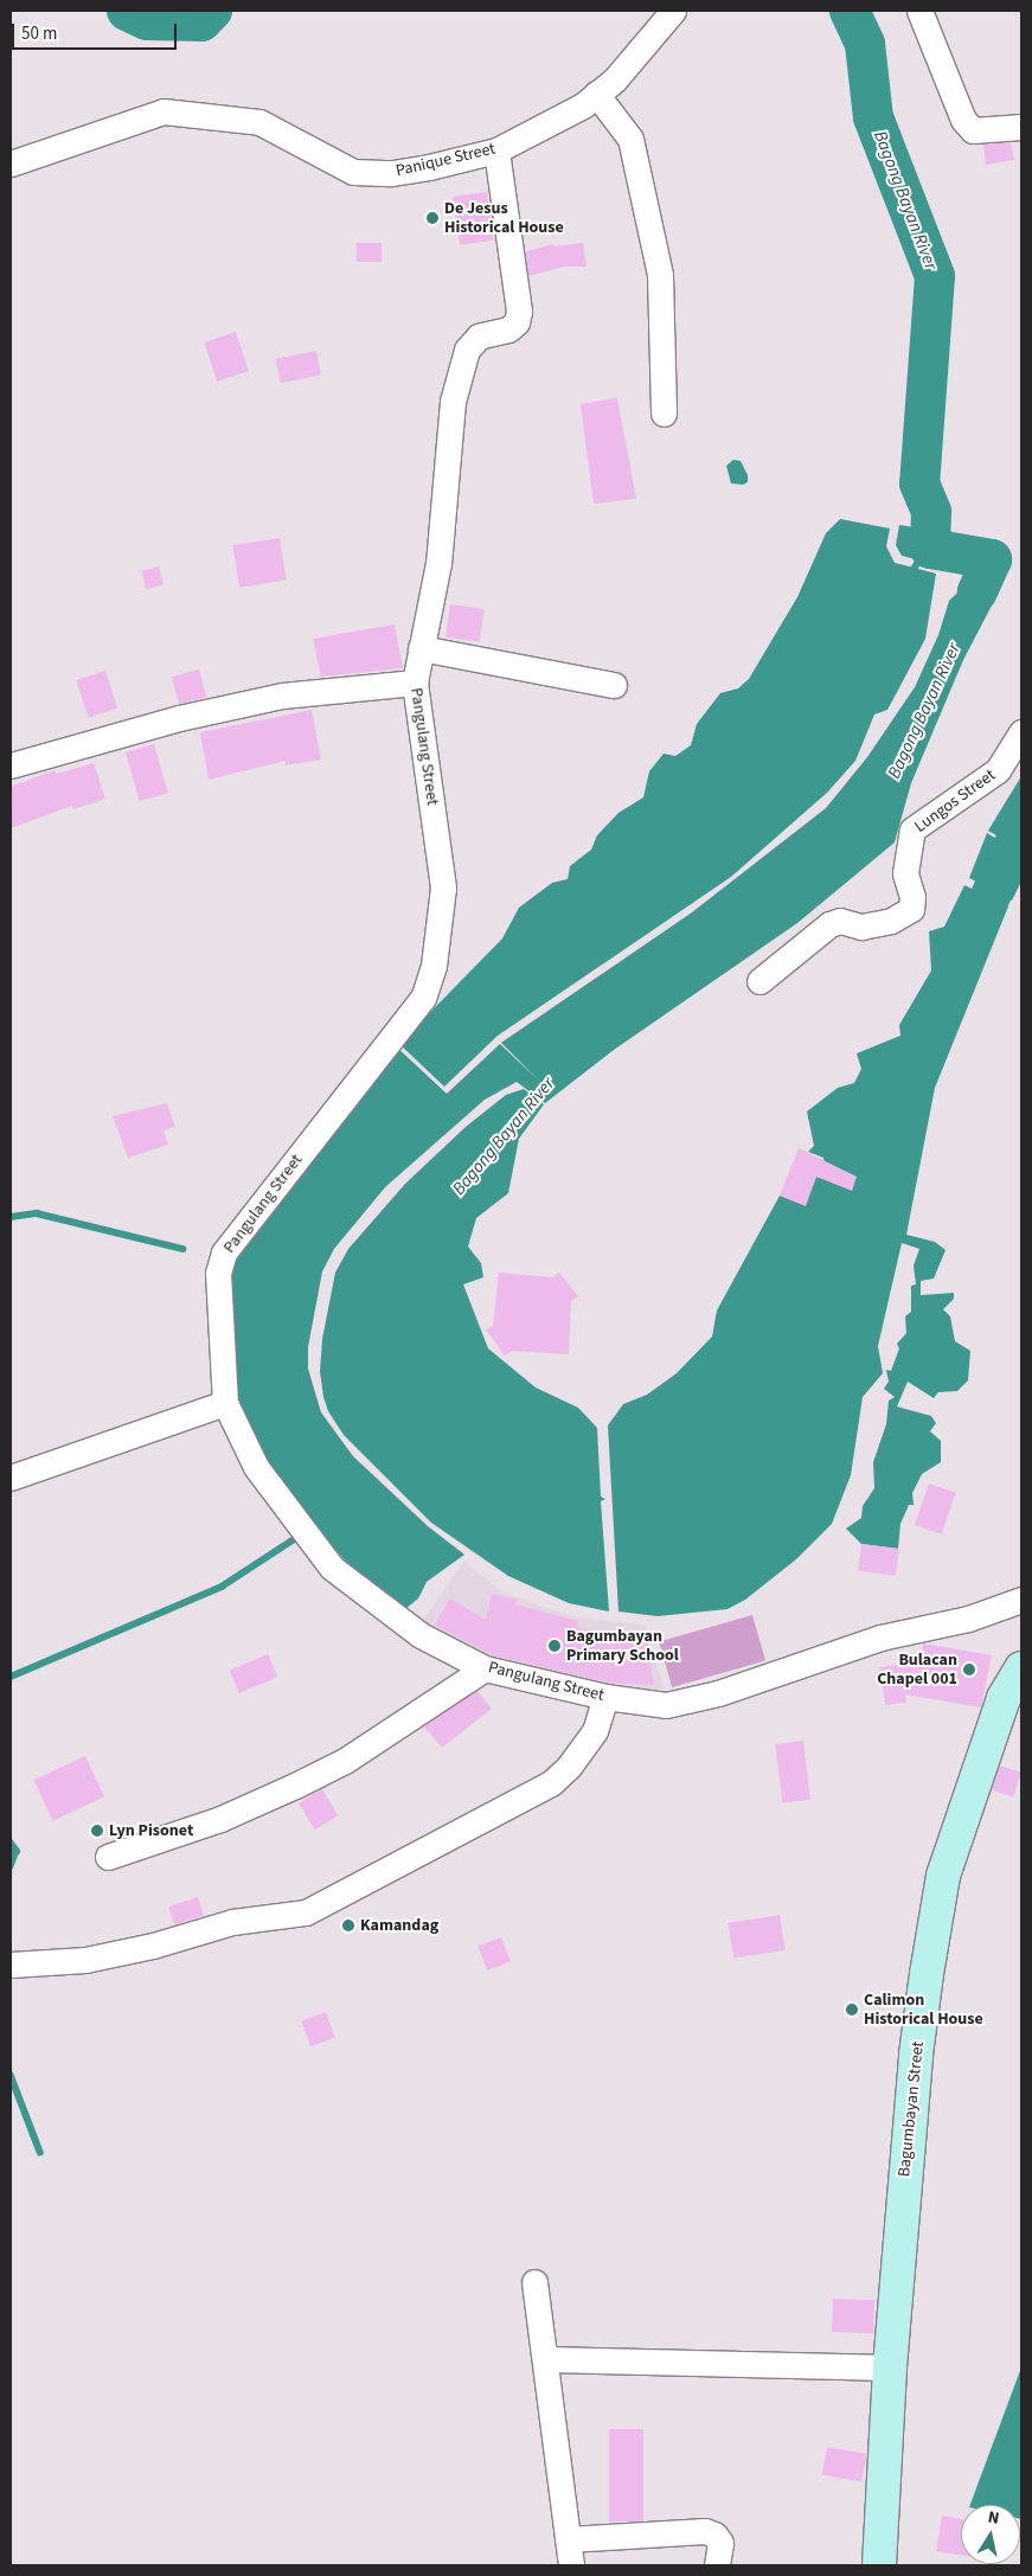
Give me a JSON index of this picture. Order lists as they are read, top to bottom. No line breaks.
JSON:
{"streets":{"main road":["Bagumbayan Street"],"street":["Panique Street","Pangulang Street","Lungos Street"]},"crossings":[["Panique Street","Pangulang Street"]],"water":["Bagong Bayan River"],"places":["De Jesus Historical House","Bagumbayan Primary School","Bulacan Chapel 001","Lyn Pisonet","Kamandag","Calimon Historical House"],"scale_bar":"50 m","north":"top"}
